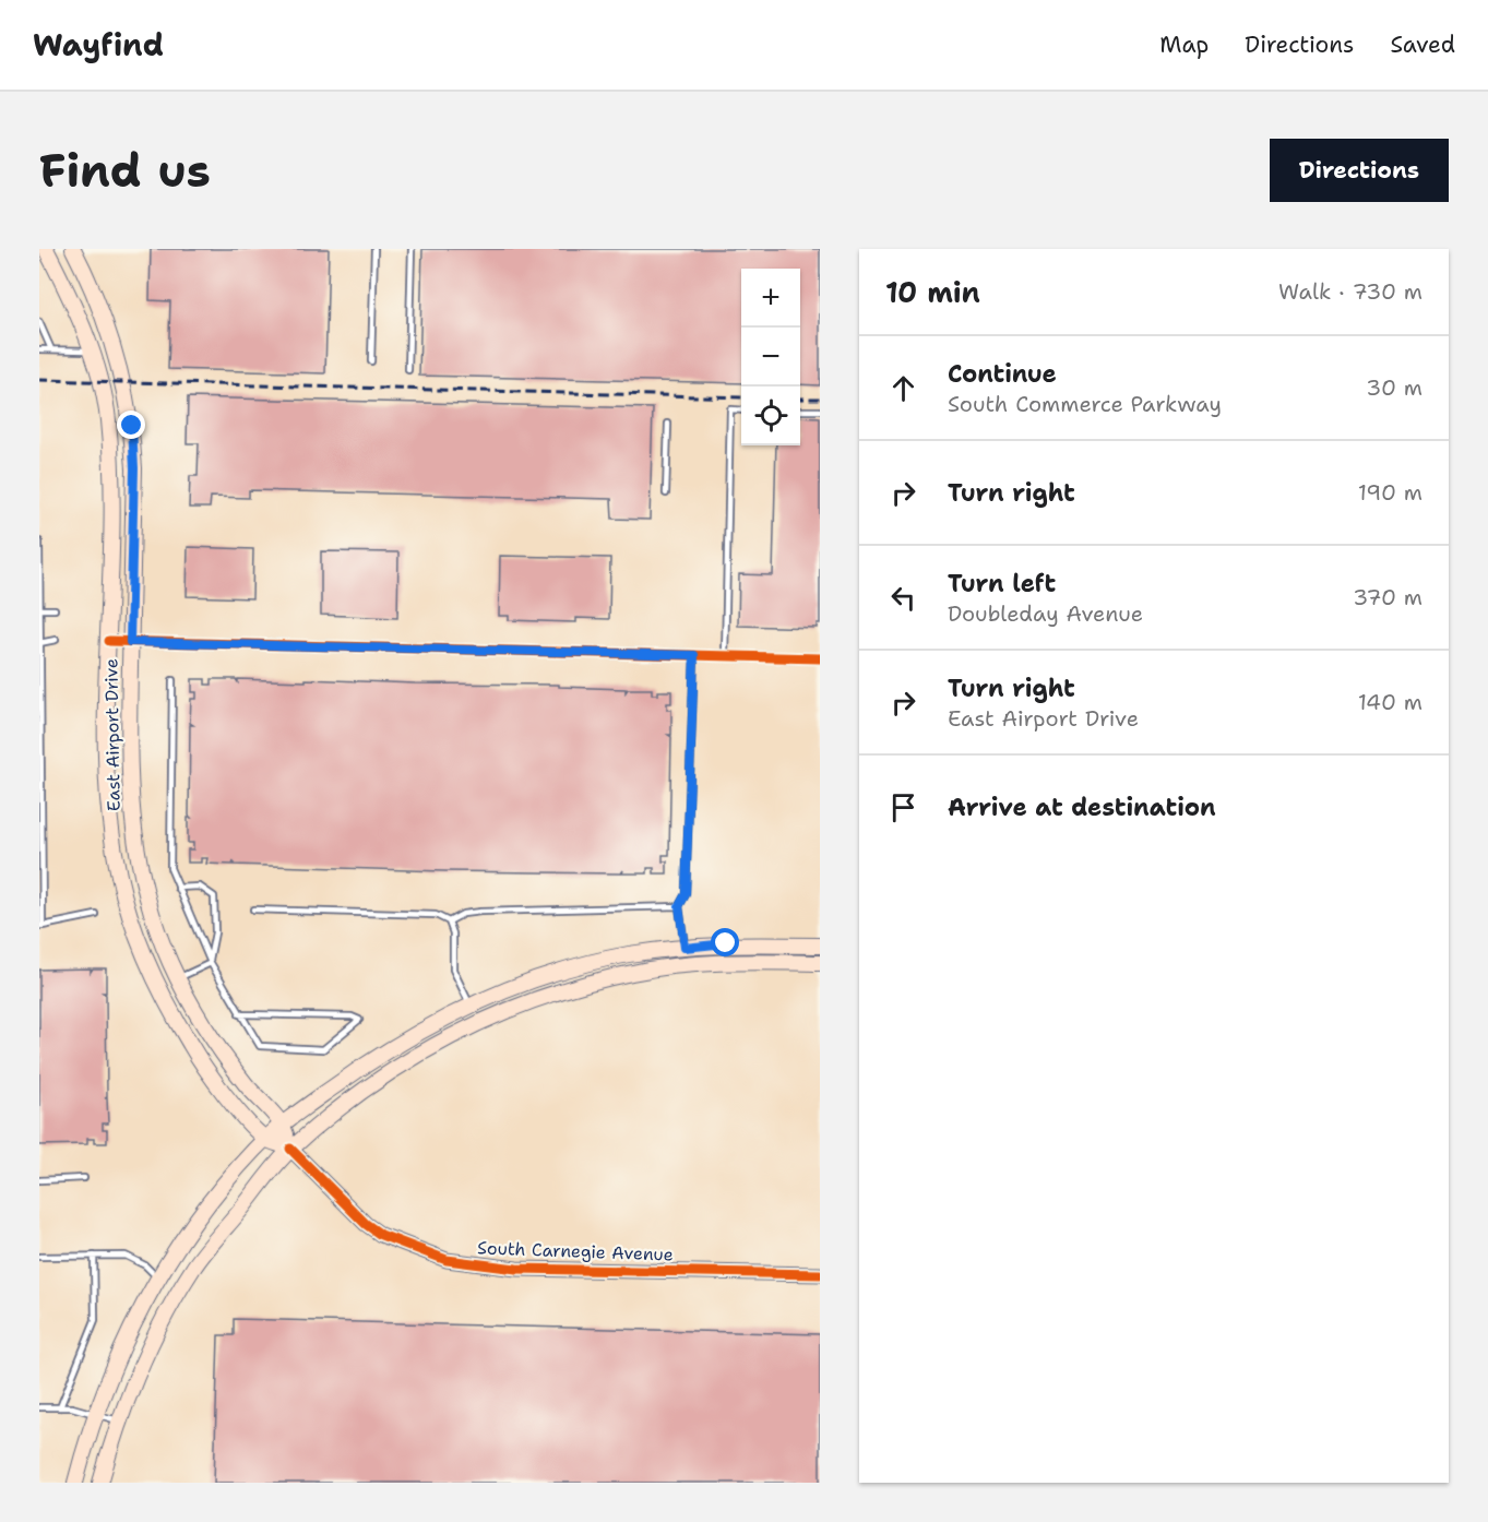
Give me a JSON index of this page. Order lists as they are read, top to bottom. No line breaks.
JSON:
{"streets":{"main road":["East Airport Drive"],"street":["South Carnegie Avenue"]},"crossings":[["East Airport Drive","South Carnegie Avenue"]],"page":{"header":"Wayfind","nav":["Map","Directions","Saved"],"buttons":"Directions","title":"Find us","heading":["10 min","Walk · 730 m"],"map_buttons":["+","−"],"list":[["Continue","South Commerce Parkway","30 m"],["Turn right","190 m"],["Turn left","Doubleday Avenue","370 m"],["Turn right","East Airport Drive","140 m"],"Arrive at destination"]}}
